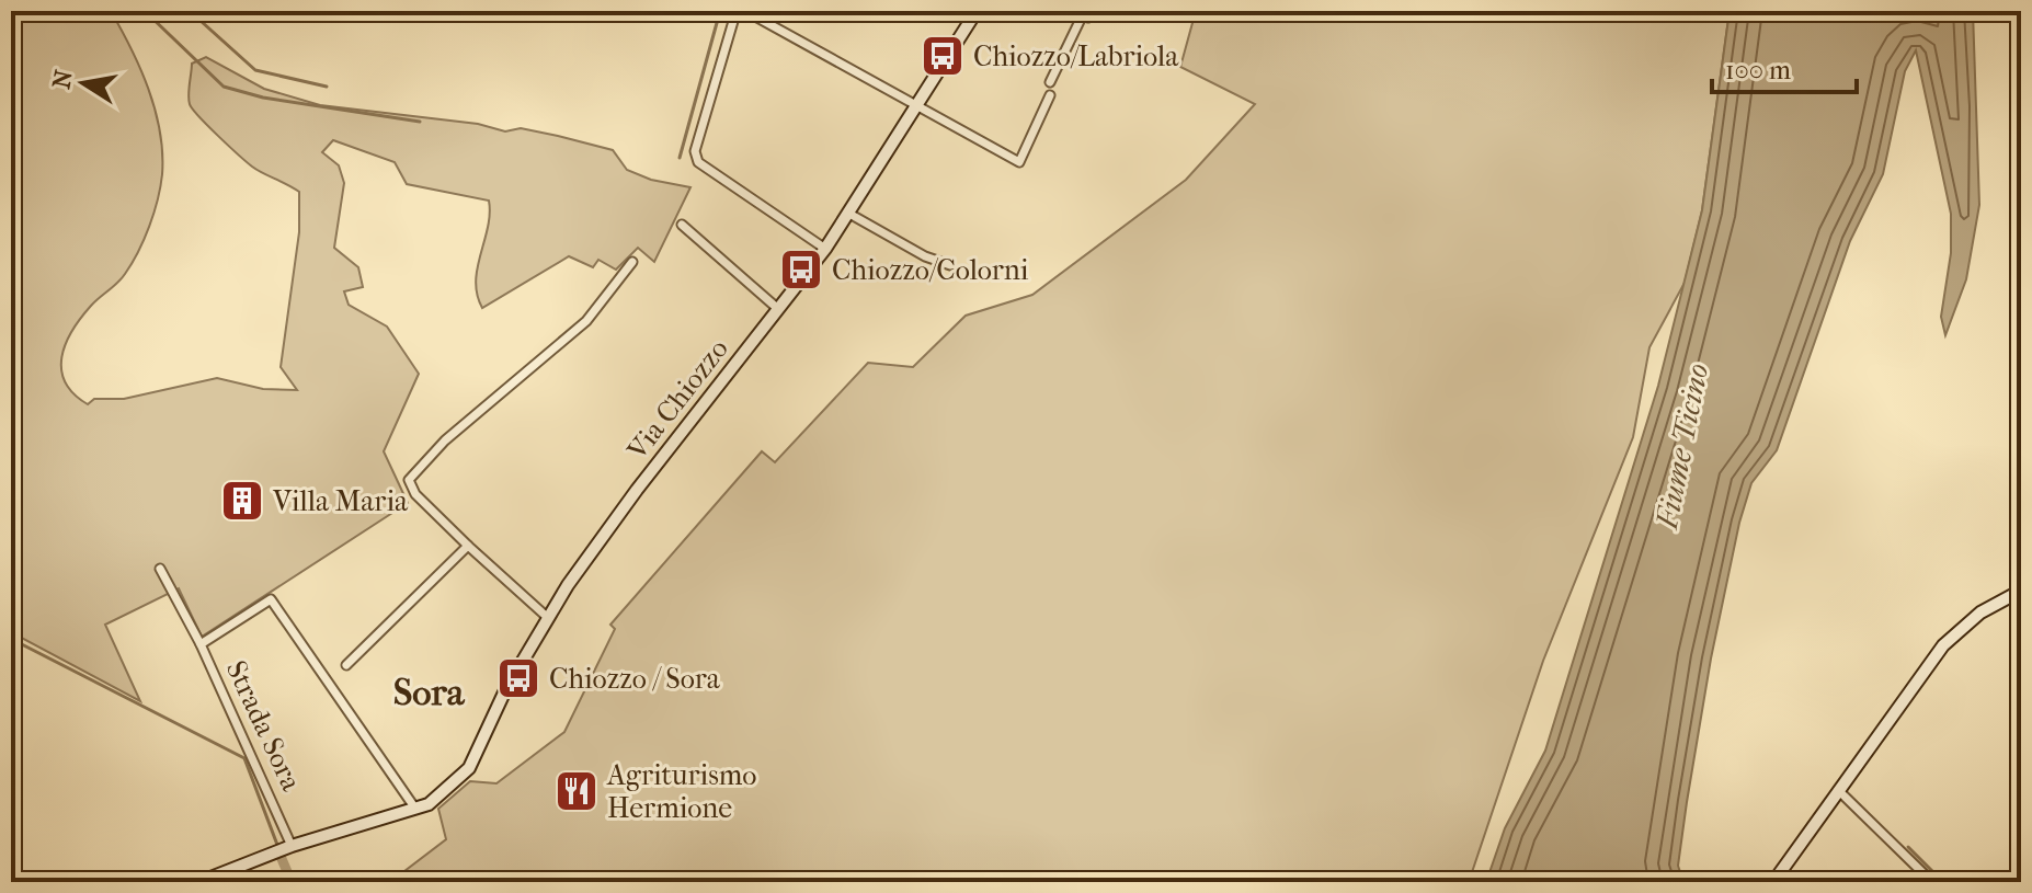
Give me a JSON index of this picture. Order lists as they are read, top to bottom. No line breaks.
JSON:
{"streets":{"street":["Via Chiozzo","Strada Sora"]},"districts":["Sora"],"water":["Fiume Ticino"],"places":{"bus stop":["Chiozzo/Labriola","Chiozzo/Colorni","Chiozzo / Sora"],"building":["Villa Maria"],"restaurant":["Agriturismo Hermione"]},"scale_bar":"100 m","north":"left"}
